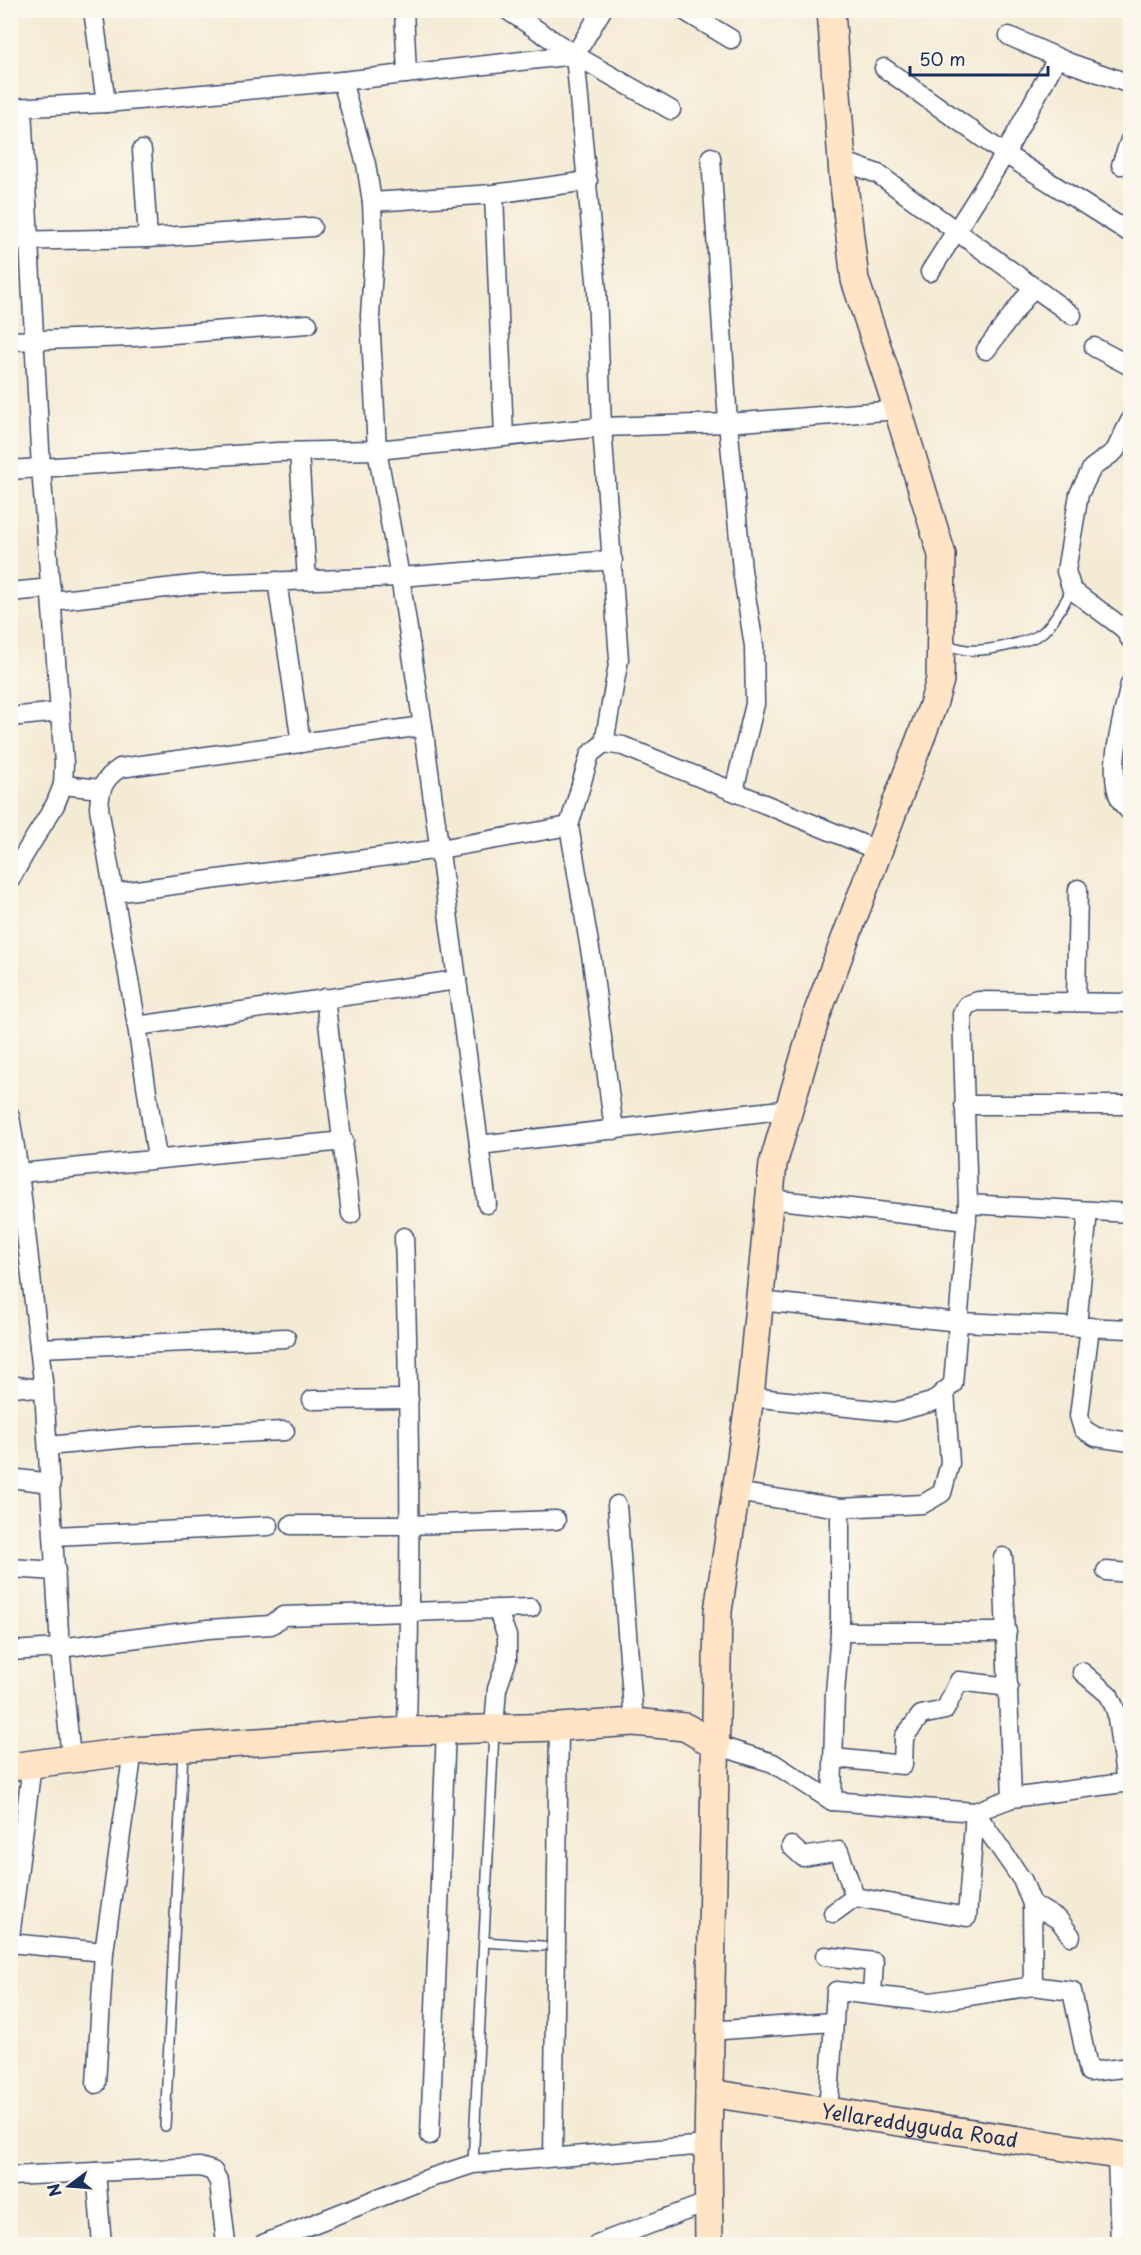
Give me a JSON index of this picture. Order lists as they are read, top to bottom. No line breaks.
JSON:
{"streets":{"street":["Yellareddyguda Road"]},"scale_bar":"50 m","north":"left"}
